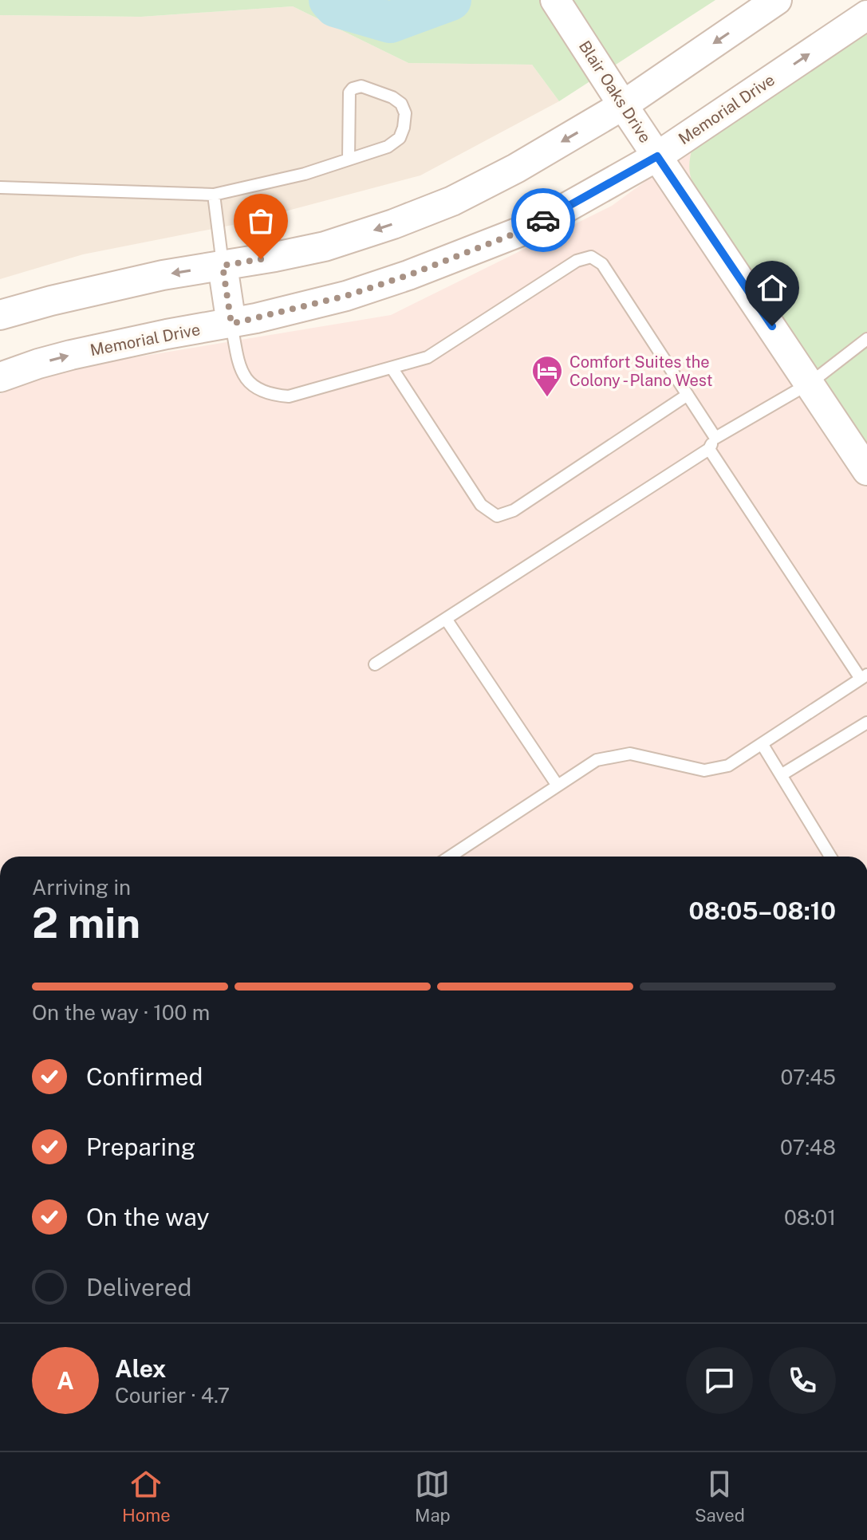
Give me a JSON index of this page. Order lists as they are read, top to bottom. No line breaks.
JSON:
{"streets":{"street":["Blair Oaks Drive","Memorial Drive"]},"crossings":[["Blair Oaks Drive","Memorial Drive"]],"places":{"hotel":["Comfort Suites the Colony - Plano West"]},"page":{"heading":["2 min","Arriving in","08:05–08:10"],"panel":["Alex","Courier · 4.7"],"bar":"On the way · 100 m","list":[["Confirmed","07:45"],["Preparing","07:48"],["On the way","08:01"],"Delivered"],"round":"A","tabs":["Home","Map","Saved"]}}
